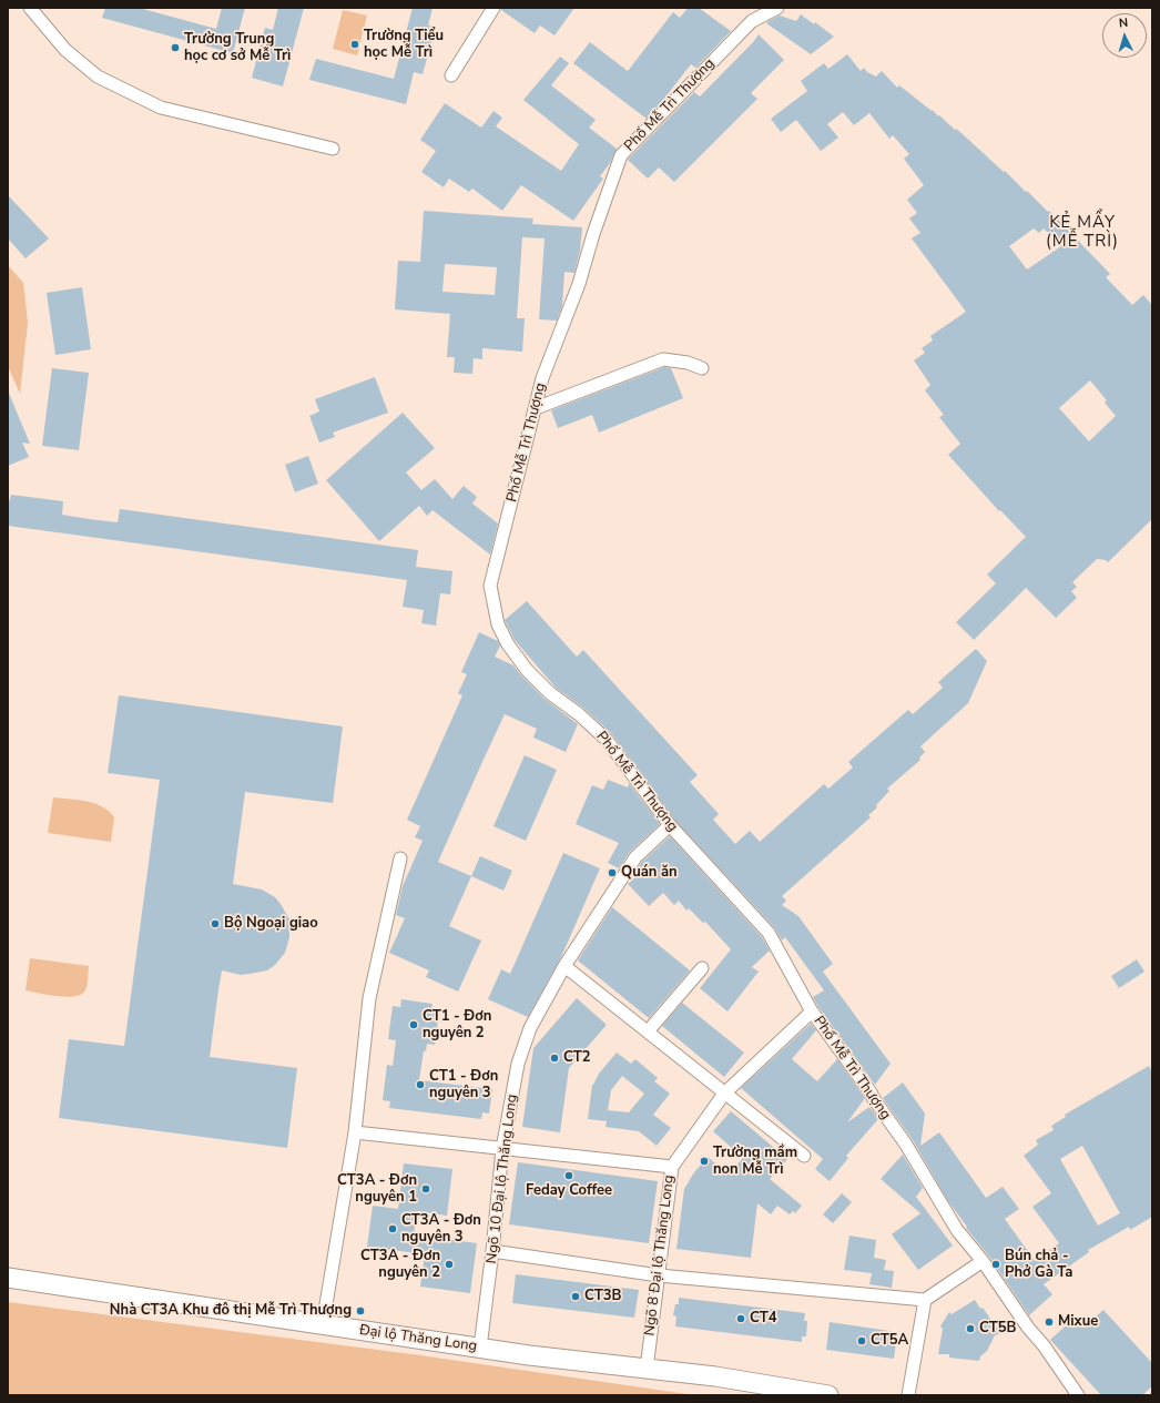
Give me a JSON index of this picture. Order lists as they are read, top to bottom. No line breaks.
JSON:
{"streets":{"main road":["Đại lộ Thăng Long"],"street":["Phố Mễ Trì Thượng","Ngõ 10 Đại lộ Thăng Long","Ngõ 8 Đại lộ Thăng Long"]},"crossings":[["Phố Mễ Trì Thượng","Ngõ 10 Đại lộ Thăng Long"],["Phố Mễ Trì Thượng","Ngõ 8 Đại lộ Thăng Long"],["Ngõ 10 Đại lộ Thăng Long","Đại lộ Thăng Long"],["Ngõ 8 Đại lộ Thăng Long","Đại lộ Thăng Long"]],"districts":["KẺ MẨY (MỄ TRÌ)"],"places":["Trường Tiểu học Mễ Trì","Trường Trung học cơ sở Mễ Trì","Quán ăn","Bộ Ngoại giao","CT1 - Đơn nguyên 2","CT2","CT1 - Đơn nguyên 3","Trường mầm non Mễ Trì","Feday Coffee","CT3A - Đơn nguyên 1","CT3A - Đơn nguyên 3","CT3A - Đơn nguyên 2","Bún chả - Phở Gà Ta","CT3B","Nhà CT3A Khu đô thị Mễ Trì Thượng","CT4","Mixue","CT5B","CT5A"],"north":"top"}
